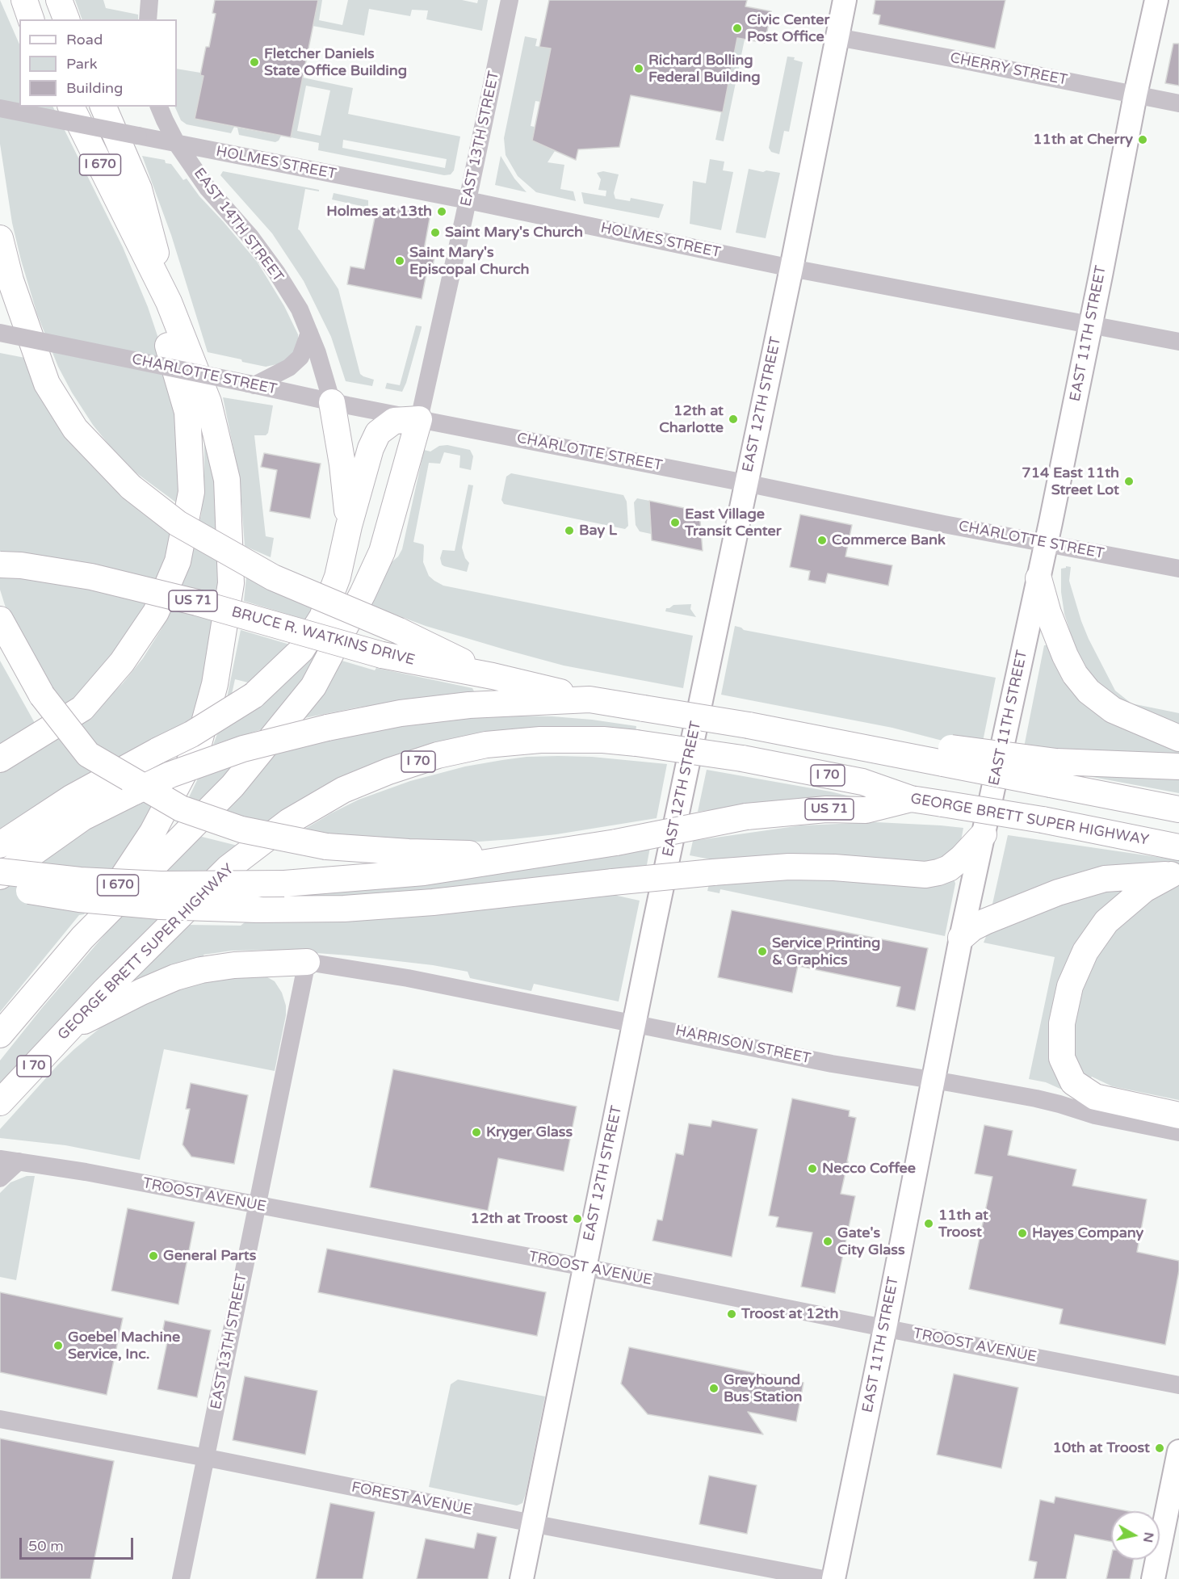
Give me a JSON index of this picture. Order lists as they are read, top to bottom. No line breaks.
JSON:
{"streets":{"highway":["I 670","US 71","BRUCE R. WATKINS DRIVE","I 70","GEORGE BRETT SUPER HIGHWAY"],"main road":["EAST 11TH STREET","EAST 12TH STREET"],"street":["CHERRY STREET","EAST 13TH STREET","HOLMES STREET","EAST 14TH STREET","CHARLOTTE STREET","HARRISON STREET","TROOST AVENUE","FOREST AVENUE"]},"crossings":[["CHERRY STREET","EAST 11TH STREET"],["CHERRY STREET","EAST 12TH STREET"],["EAST 13TH STREET","HOLMES STREET"],["EAST 13TH STREET","CHARLOTTE STREET"],["EAST 13TH STREET","HARRISON STREET"],["EAST 13TH STREET","TROOST AVENUE"],["EAST 13TH STREET","FOREST AVENUE"],["HOLMES STREET","EAST 14TH STREET"],["HOLMES STREET","EAST 11TH STREET"],["HOLMES STREET","EAST 12TH STREET"],["EAST 14TH STREET","CHARLOTTE STREET"],["EAST 11TH STREET","CHARLOTTE STREET"],["EAST 11TH STREET","HARRISON STREET"],["EAST 11TH STREET","TROOST AVENUE"],["CHARLOTTE STREET","EAST 12TH STREET"],["EAST 12TH STREET","HARRISON STREET"],["EAST 12TH STREET","TROOST AVENUE"],["EAST 12TH STREET","FOREST AVENUE"],["US 71","GEORGE BRETT SUPER HIGHWAY"],["BRUCE R. WATKINS DRIVE","I 70"]],"places":["Civic Center Post Office","Fletcher Daniels State Office Building","Richard Bolling Federal Building","11th at Cherry","Holmes at 13th","Saint Mary's Church","Saint Mary's Episcopal Church","12th at Charlotte","714 East 11th Street Lot","East Village Transit Center","Bay L","Commerce Bank","Service Printing & Graphics","Kryger Glass","Necco Coffee","12th at Troost","11th at Troost","Hayes Company","Gate's City Glass","General Parts","Troost at 12th","Goebel Machine Service, Inc.","Greyhound Bus Station","10th at Troost"],"legend":["Road","Park","Building"],"scale_bar":"50 m","north":"right"}
